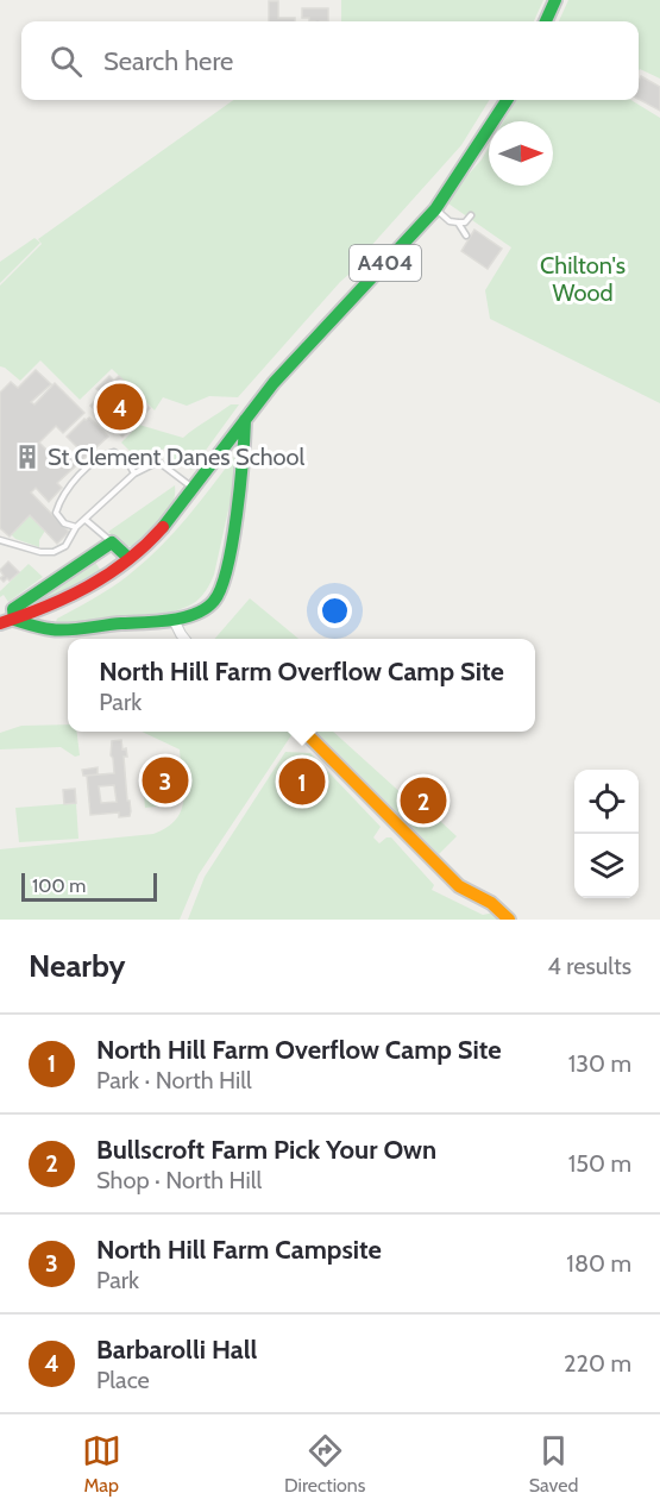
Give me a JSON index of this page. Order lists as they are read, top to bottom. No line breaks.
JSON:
{"streets":{"street":["A404"]},"parks":["Chilton's Wood"],"places":{"building":["St Clement Danes School"]},"scale_bar":"100 m","north":"right","page":{"search":"Search here","pins":["4","3","1","2"],"popup":["North Hill Farm Overflow Camp Site","Park"],"scale":"100 m","heading":["Nearby","4 results"],"list":[{"mark":"1","name":"North Hill Farm Overflow Camp Site","note":"Park · North Hill","value":"130 m"},{"mark":"2","name":"Bullscroft Farm Pick Your Own","note":"Shop · North Hill","value":"150 m"},{"mark":"3","name":"North Hill Farm Campsite","note":"Park","value":"180 m"},{"mark":"4","name":"Barbarolli Hall","note":"Place","value":"220 m"}],"nav":["Map","Directions","Saved"]}}
